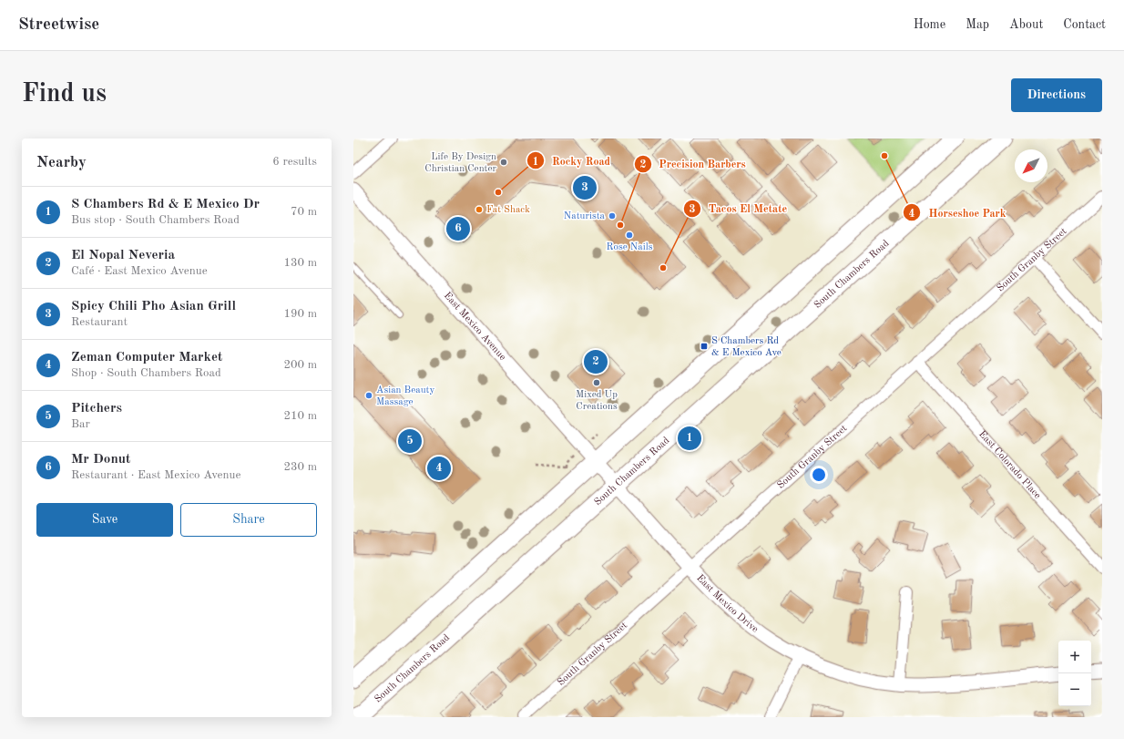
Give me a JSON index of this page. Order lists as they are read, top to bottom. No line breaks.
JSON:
{"streets":{"main road":["South Chambers Road"],"street":["South Granby Street","East Mexico Avenue","East Colorado Place","East Mexico Drive"]},"crossings":[["South Granby Street","East Colorado Place"],["South Granby Street","East Mexico Drive"],["South Chambers Road","East Mexico Drive"],["East Mexico Avenue","East Mexico Drive"]],"places":{"other":["Horseshoe Park","Life By Design Christian Center","Rocky Road","Fat Shack","Naturista","Precision Barbers","Rose Nails","Tacos El Metate","Mixed Up Creations","Asian Beauty Massage"],"transit":["S Chambers Rd & E Mexico Ave"]},"north":"bottom left","page":{"header":"Streetwise","nav":["Home","Map","About","Contact"],"buttons":["Directions",["Save","Share"]],"title":"Find us","heading":["Nearby","6 results"],"pins":["3","6","2","1","5","4"],"list":[{"mark":"1","name":"S Chambers Rd & E Mexico Dr","note":"Bus stop · South Chambers Road","value":"70 m"},{"mark":"2","name":"El Nopal Neveria","note":"Café · East Mexico Avenue","value":"130 m"},{"mark":"3","name":"Spicy Chili Pho Asian Grill","note":"Restaurant","value":"190 m"},{"mark":"4","name":"Zeman Computer Market","note":"Shop · South Chambers Road","value":"200 m"},{"mark":"5","name":"Pitchers","note":"Bar","value":"210 m"},{"mark":"6","name":"Mr Donut","note":"Restaurant · East Mexico Avenue","value":"230 m"}],"map_buttons":["+","−"]}}
